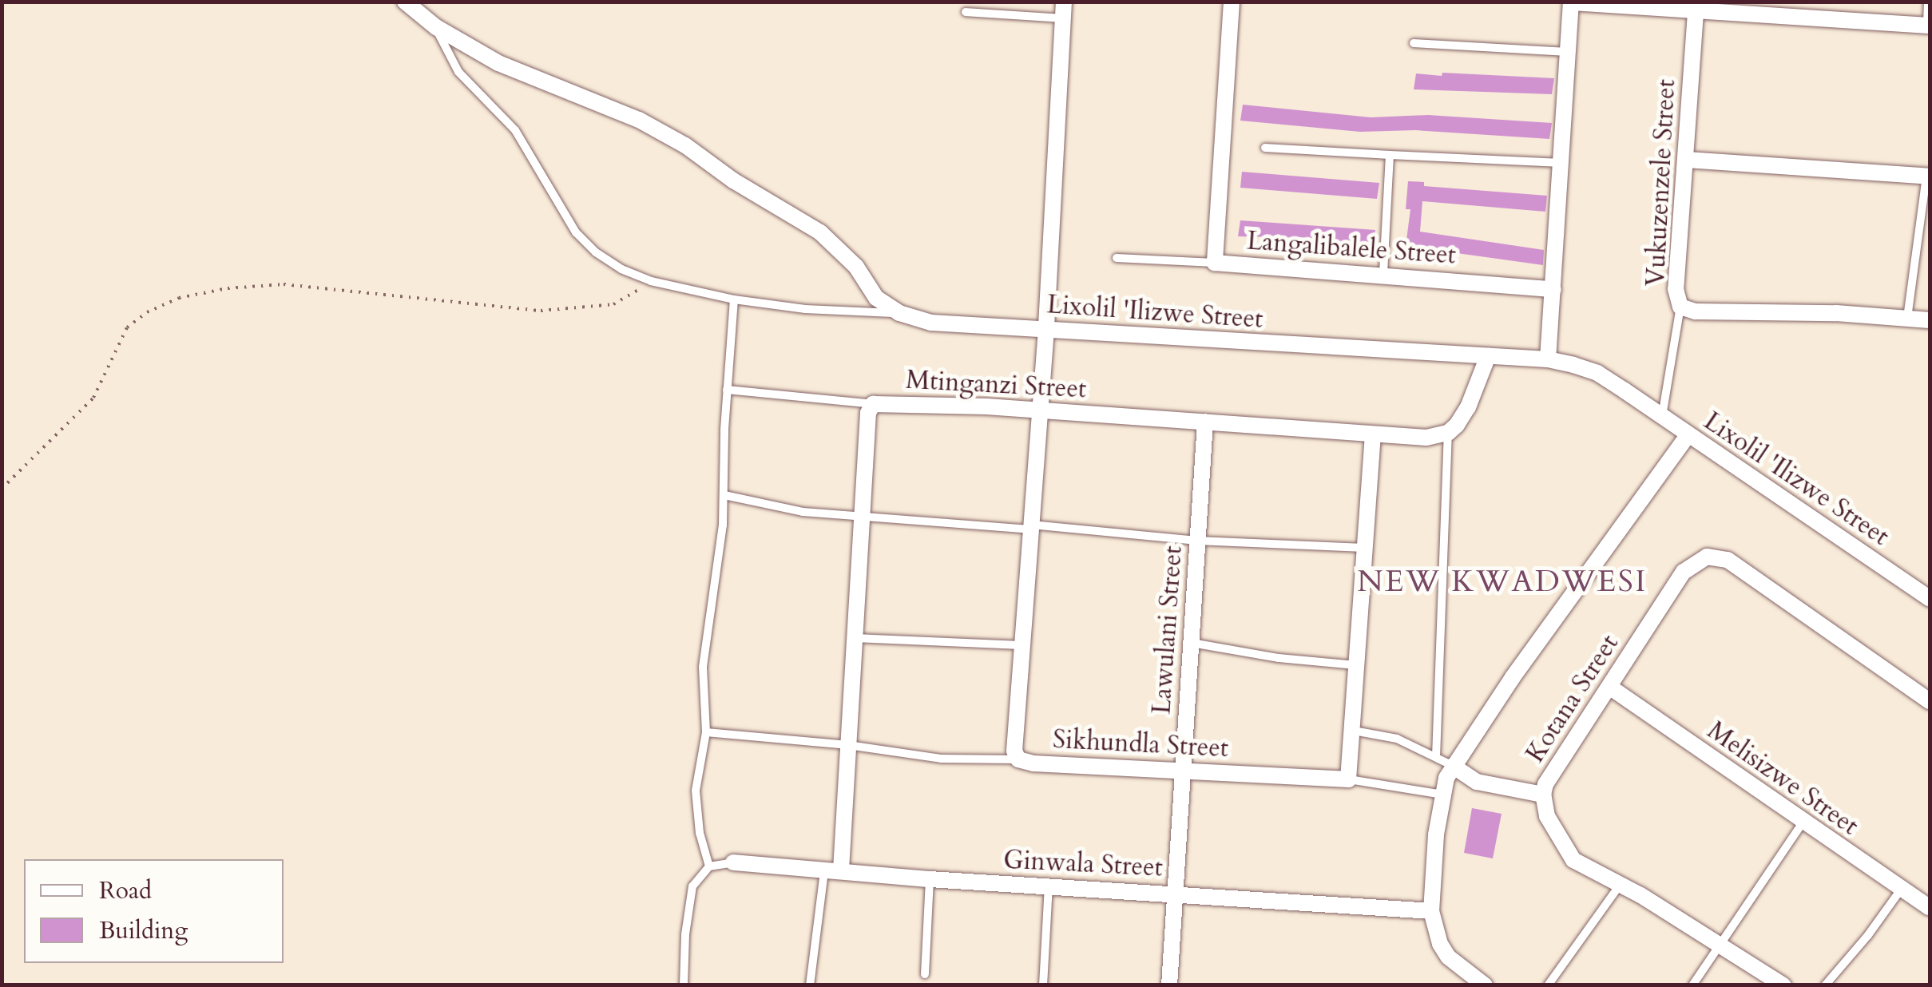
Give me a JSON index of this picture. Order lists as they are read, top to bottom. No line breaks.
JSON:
{"streets":{"street":["Vukuzenzele Street","Langalibalele Street","Lixolil 'Ilizwe Street","Mtinganzi Street","Lawulani Street","Kotana Street","Sikhundla Street","Melisizwe Street","Ginwala Street"]},"crossings":[["Lixolil 'Ilizwe Street","Sikhundla Street"],["Mtinganzi Street","Lawulani Street"],["Mtinganzi Street","Sikhundla Street"],["Mtinganzi Street","Ginwala Street"],["Lawulani Street","Sikhundla Street"],["Lawulani Street","Ginwala Street"],["Kotana Street","Melisizwe Street"]],"districts":["NEW KWADWESI"],"legend":["Road","Building"]}
